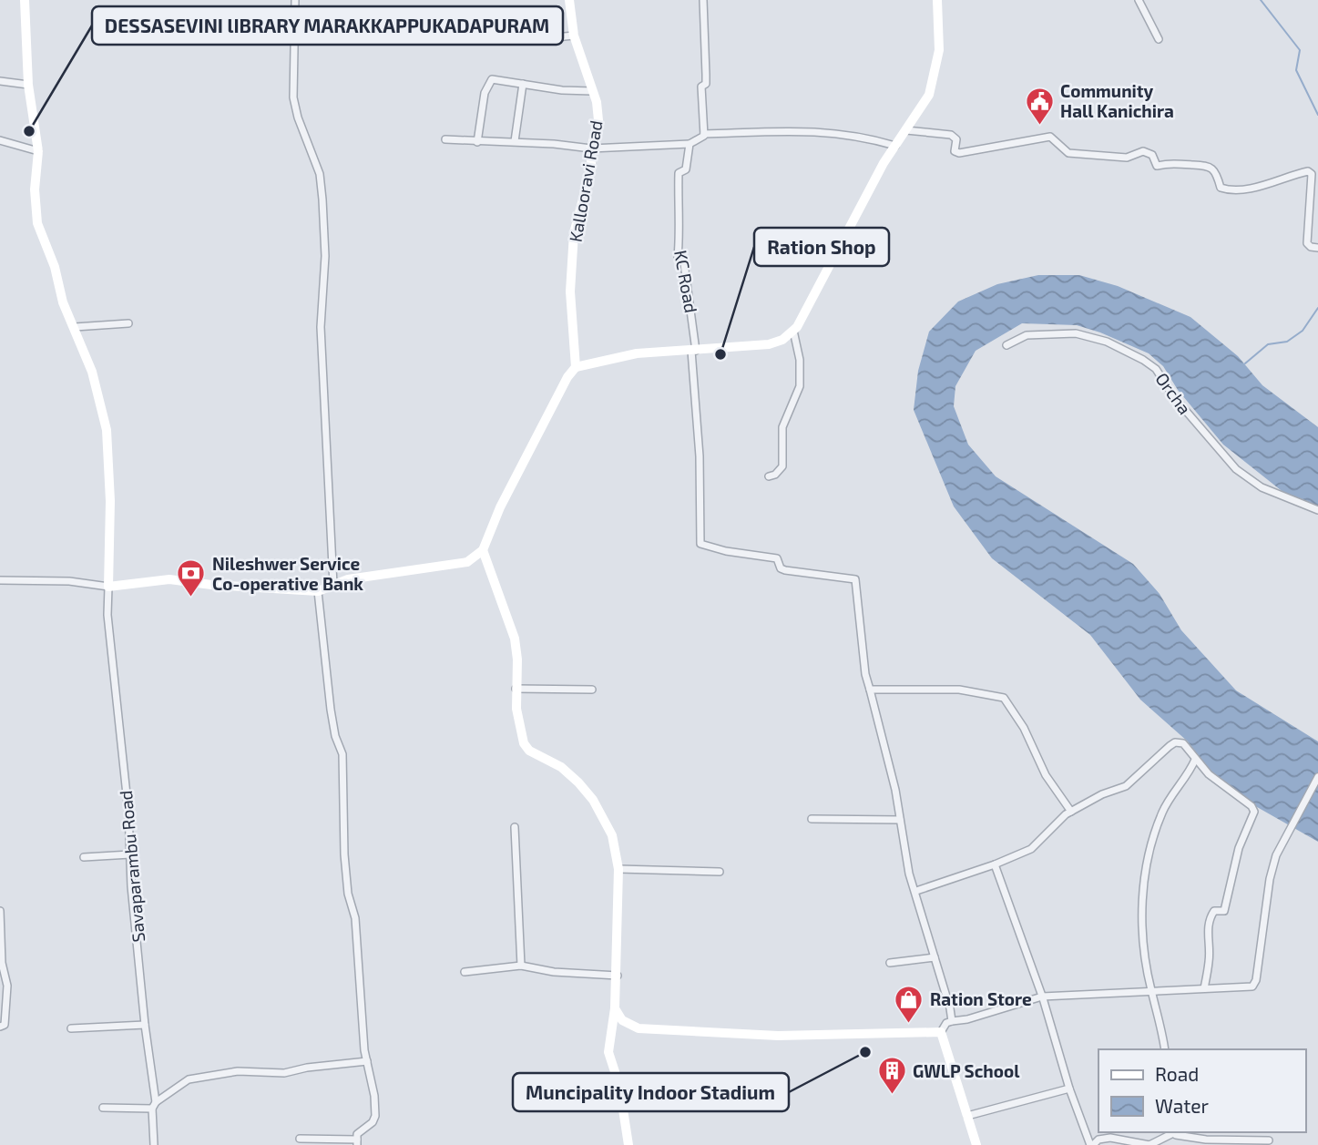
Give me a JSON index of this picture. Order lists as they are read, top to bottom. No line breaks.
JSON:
{"streets":{"main road":["Kallooravi Road"],"street":["KC Road","Orcha","Savaparambu Road"]},"places":{"public building":["Community Hall Kanichira"],"other":["DESSASEVINI lIBRARY MARAKKAPPUKADAPURAM","Ration Shop","Muncipality Indoor Stadium"],"bank":["Nileshwer Service Co-operative Bank"],"shop":["Ration Store"],"building":["GWLP School"]},"legend":["Road","Water"]}
